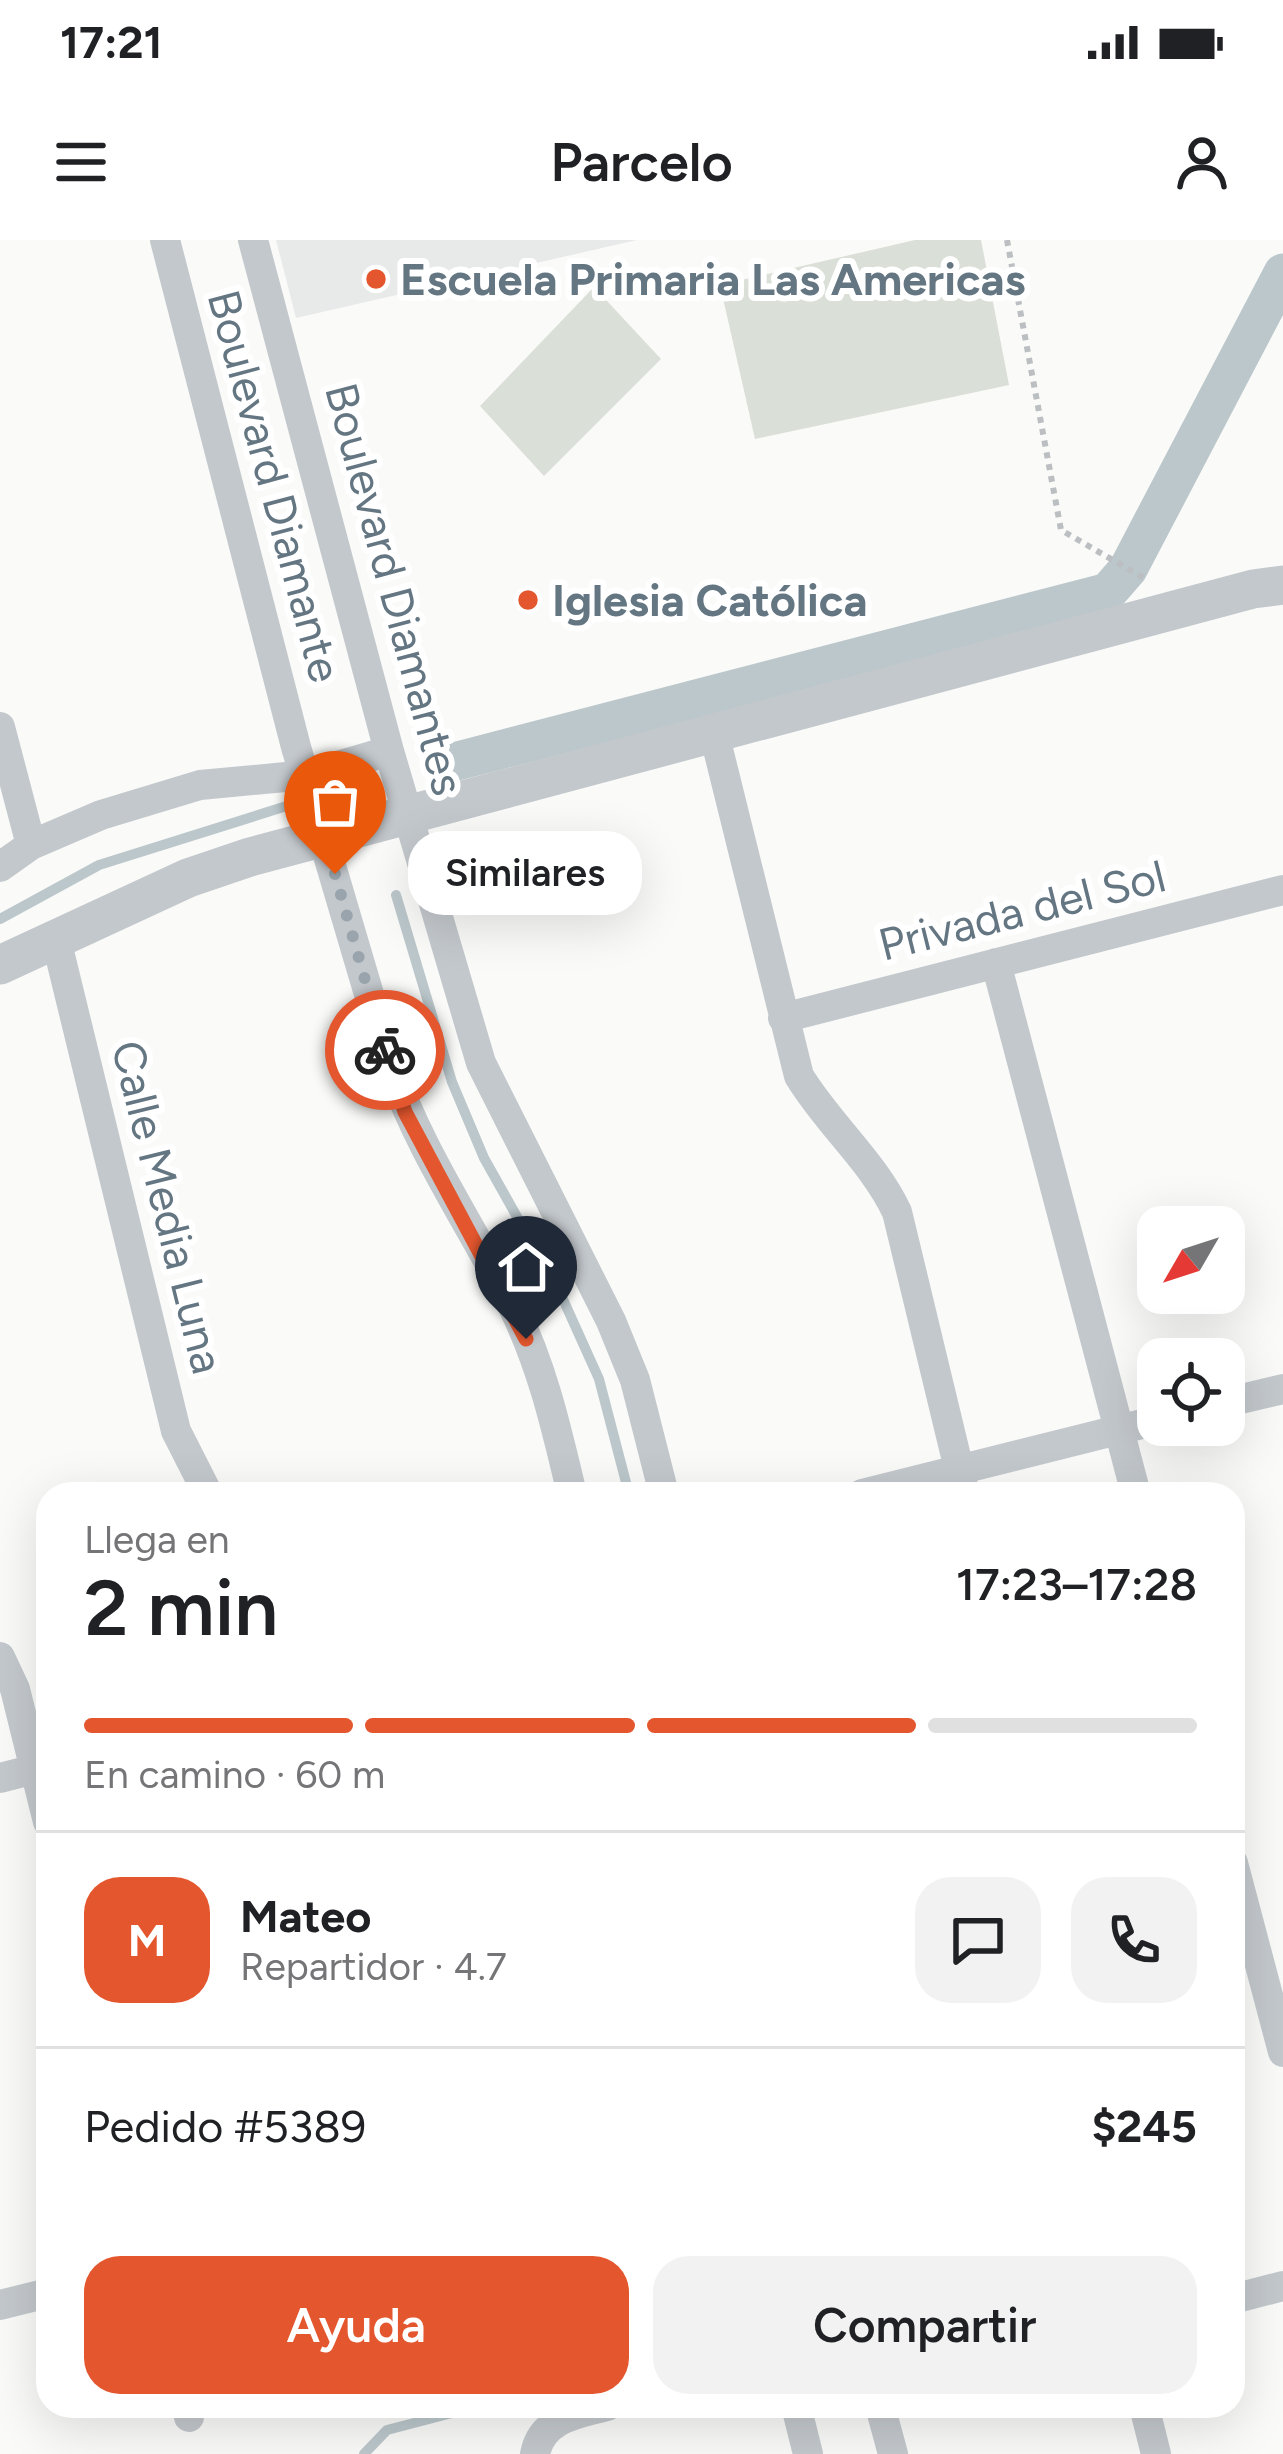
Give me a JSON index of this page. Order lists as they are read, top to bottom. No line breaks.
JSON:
{"streets":{"street":["Boulevard Diamante","Boulevard Diamantes","Privada del Sol","Calle Media Luna"]},"places":["Escuela Primaria Las Americas","Iglesia Católica","Similares"],"north":"bottom left","page":{"status":"17:21","header":"Parcelo","bubble":"Similares","heading":["2 min","Llega en","17:23–17:28"],"panel":["Mateo","Repartidor · 4.7","Pedido #5389","$245"],"bar":"En camino · 60 m","round":"M","buttons":["Ayuda","Compartir"]}}
